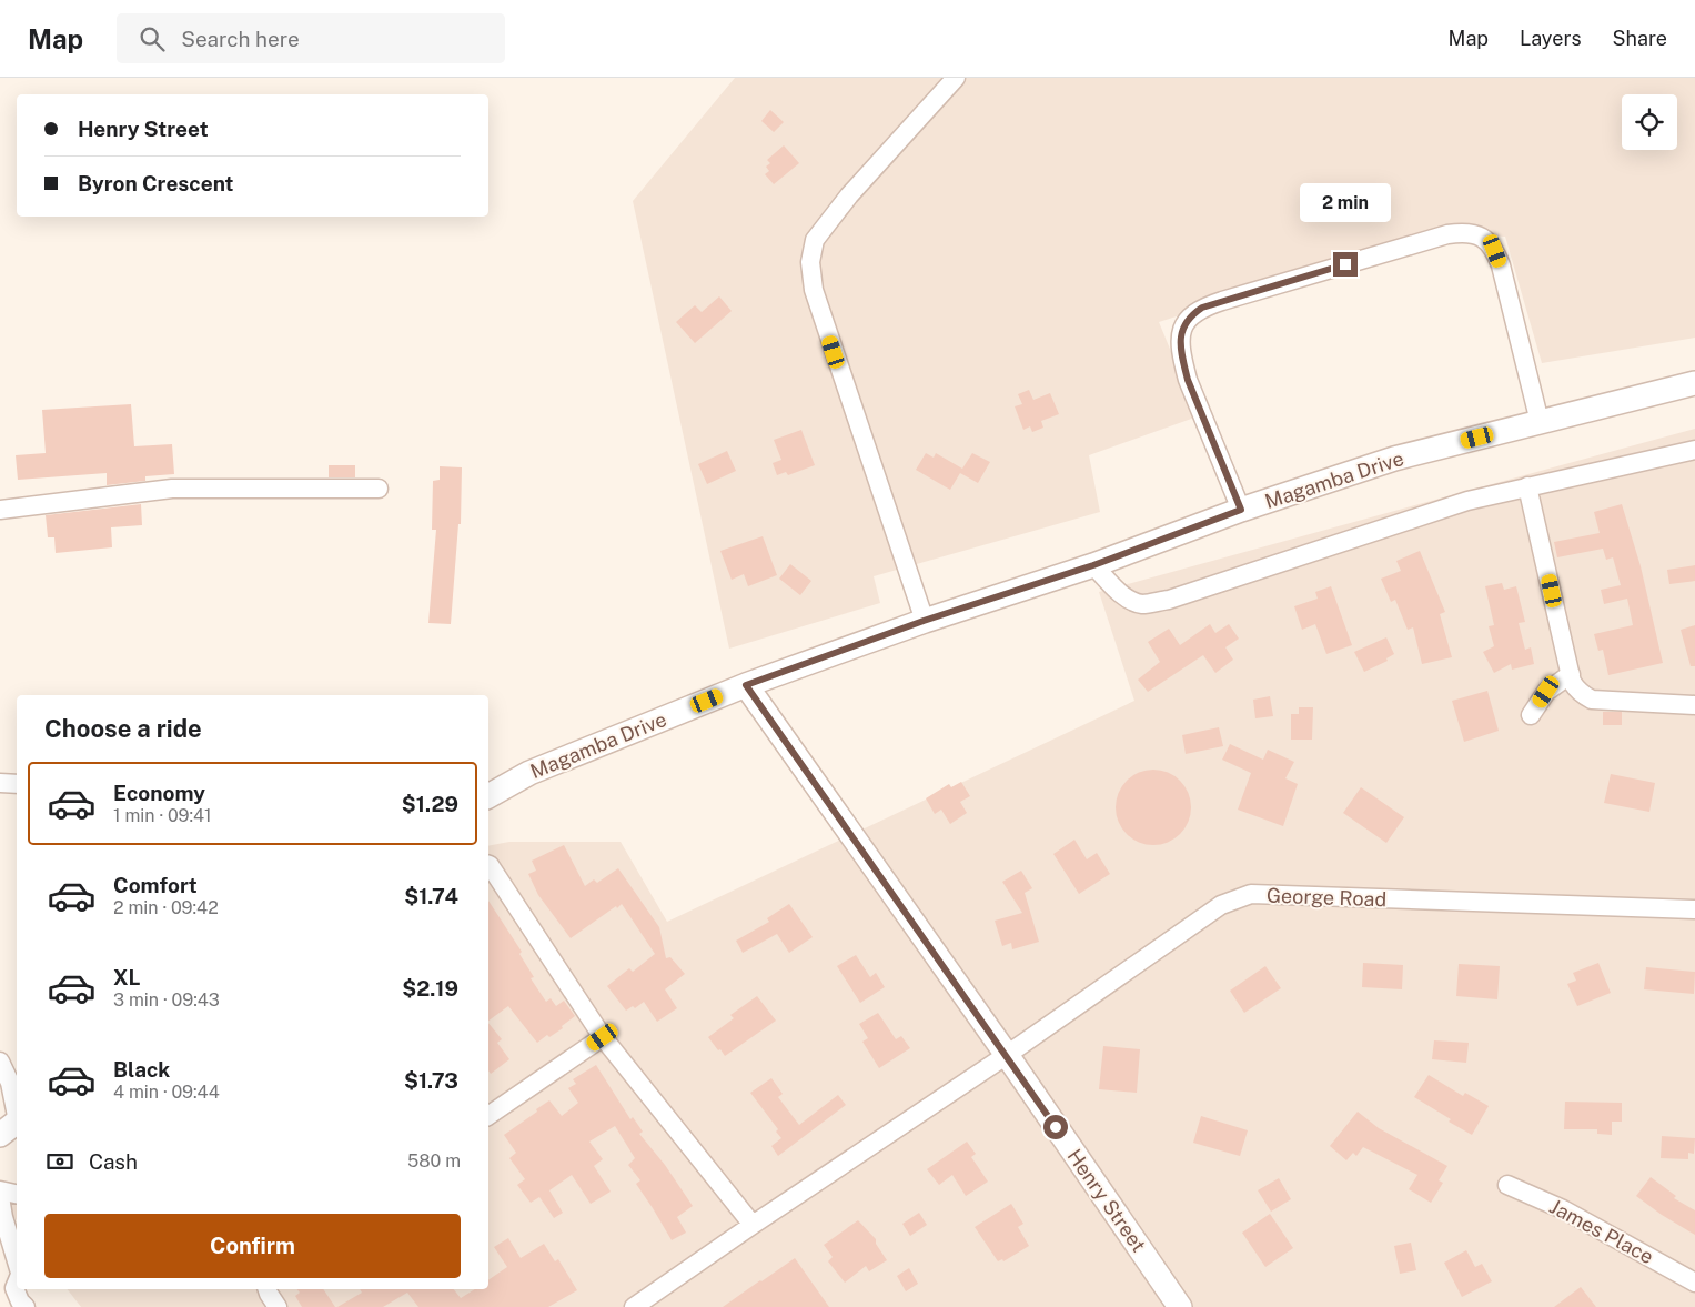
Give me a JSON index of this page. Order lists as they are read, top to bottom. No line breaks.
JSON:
{"streets":{"street":["Magamba Drive","George Road","Henry Street","James Place"]},"crossings":[["Magamba Drive","Henry Street"],["George Road","Henry Street"]],"page":{"header":"Map","search":"Search here","nav":["Map","Layers","Share"],"banner":["Henry Street","Byron Crescent"],"bubble":"2 min","heading":"Choose a ride","list":[{"name":"Economy","note":"1 min · 09:41","value":"$1.29"},{"name":"Comfort","note":"2 min · 09:42","value":"$1.74"},{"name":"XL","note":"3 min · 09:43","value":"$2.19"},{"name":"Black","note":"4 min · 09:44","value":"$1.73"}],"pay":["Cash","580 m"],"buttons":"Confirm"}}
